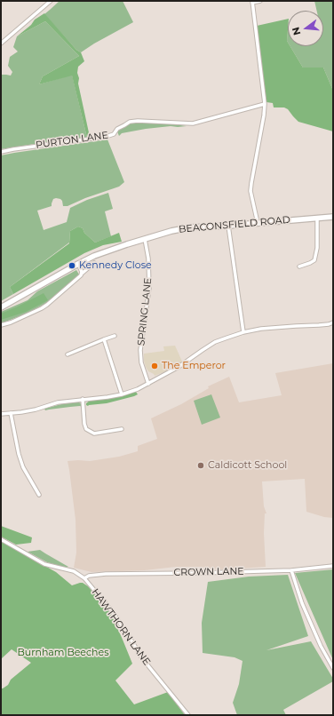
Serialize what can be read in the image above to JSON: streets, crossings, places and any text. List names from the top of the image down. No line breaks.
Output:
{"streets":{"main road":["BEACONSFIELD ROAD"],"street":["PURTON LANE","SPRING LANE","CROWN LANE","HAWTHORN LANE"]},"crossings":[["BEACONSFIELD ROAD","SPRING LANE"],["CROWN LANE","HAWTHORN LANE"]],"parks":["Burnham Beeches"],"places":["Kennedy Close","The Emperor","Caldicott School"],"north":"left"}
